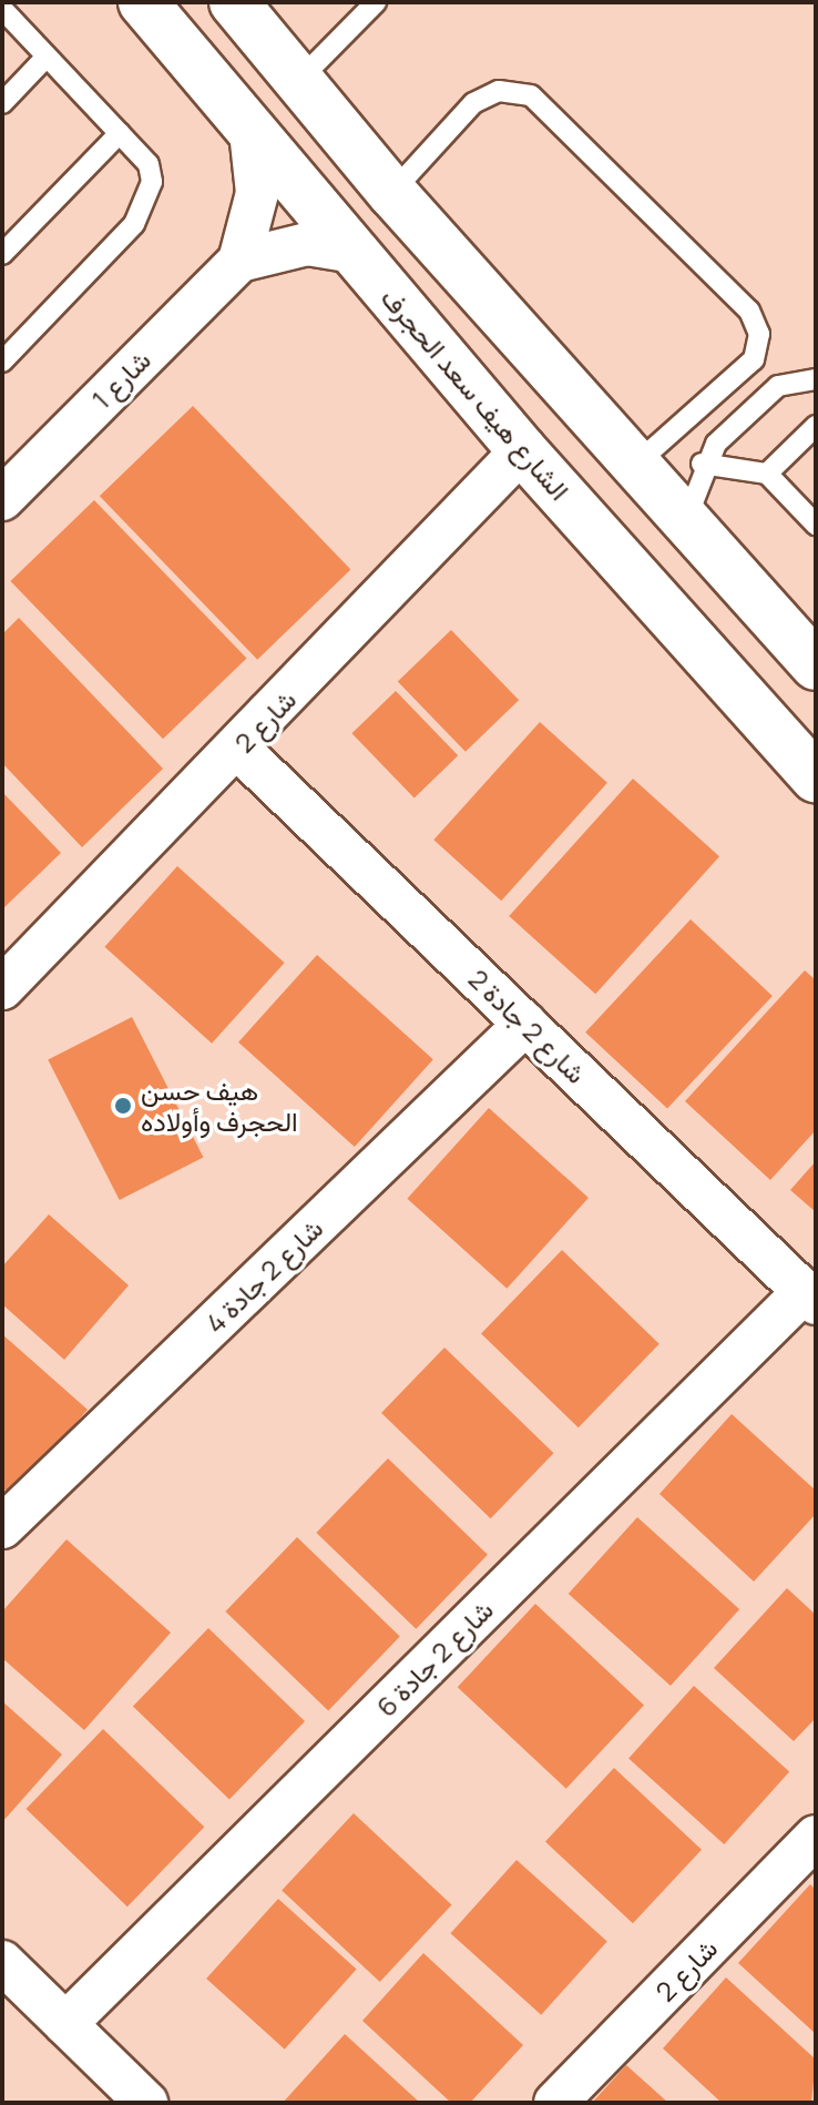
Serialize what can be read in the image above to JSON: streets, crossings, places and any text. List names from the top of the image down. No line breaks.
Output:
{"streets":{"street":["شارع 1","الشارع هيف سعد الحجرف","شارع 2","شارع 2 جادة 2","شارع 2 جادة 4","شارع 2 جادة 6"]},"crossings":[["الشارع هيف سعد الحجرف","شارع 2"],["شارع 2","شارع 2 جادة 2"],["شارع 2 جادة 2","شارع 2 جادة 4"],["شارع 2 جادة 2","شارع 2 جادة 6"]],"places":["هيف حسن الحجرف وأولاده"]}
